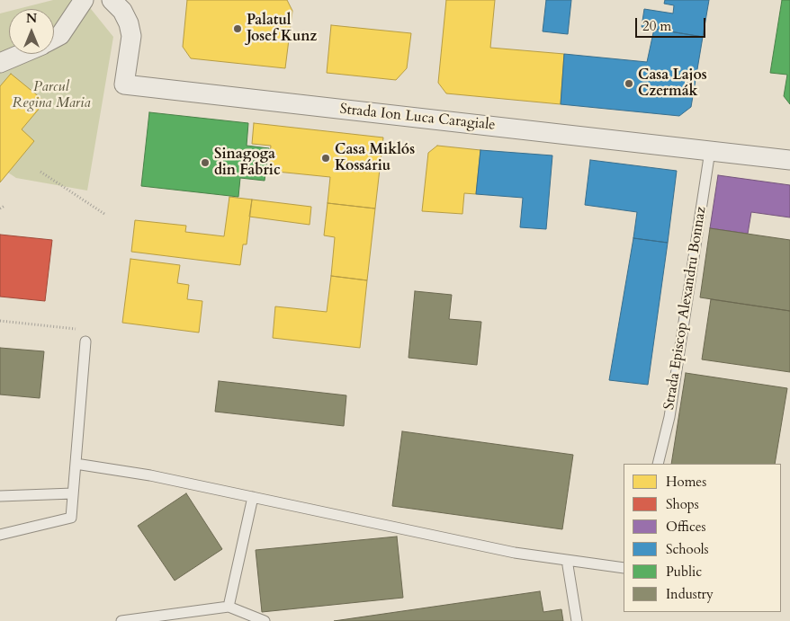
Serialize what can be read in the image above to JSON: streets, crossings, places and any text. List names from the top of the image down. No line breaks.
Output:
{"streets":{"street":["Strada Ion Luca Caragiale"],"lane":["Strada Episcop Alexandru Bonnaz"]},"crossings":[["Strada Ion Luca Caragiale","Strada Episcop Alexandru Bonnaz"]],"parks":["Parcul Regina Maria"],"places":["Palatul Josef Kunz","Casa Lajos Czermák","Casa Miklós Kossáriu","Sinagoga din Fabric"],"legend":["Homes","Shops","Offices","Schools","Public","Industry"],"scale_bar":"20 m","north":"top"}
